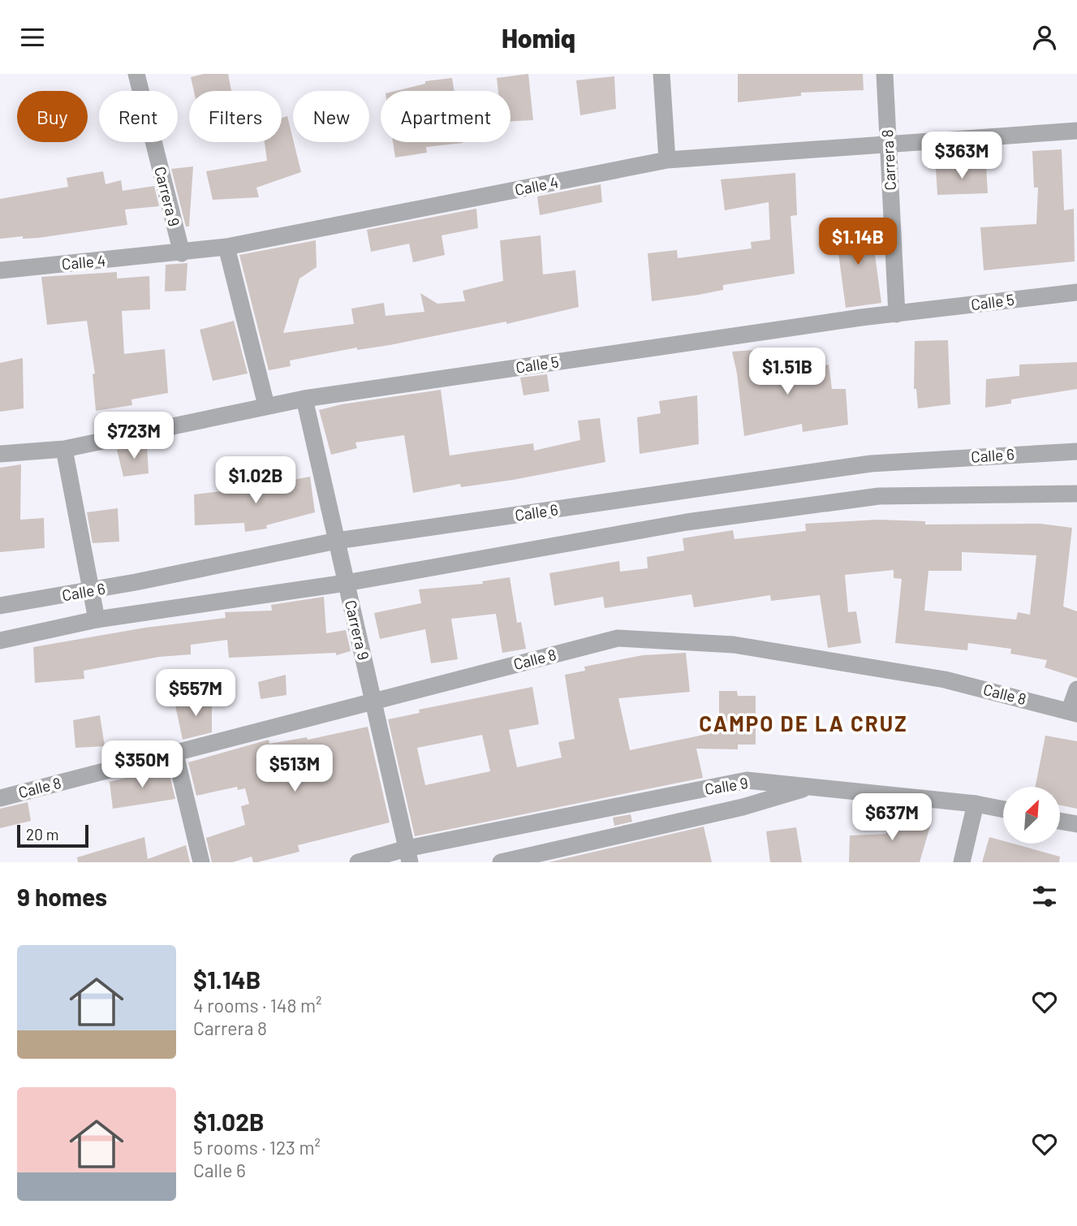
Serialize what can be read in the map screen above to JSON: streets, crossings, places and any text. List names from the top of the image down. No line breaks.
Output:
{"streets":{"street":["Carrera 8","Calle 4","Carrera 9","Calle 5","Calle 6","Calle 8","Calle 9"]},"crossings":[["Carrera 8","Calle 4"],["Carrera 8","Calle 5"],["Calle 4","Carrera 9"],["Carrera 9","Calle 5"],["Carrera 9","Calle 6"],["Carrera 9","Calle 8"],["Carrera 9","Calle 9"]],"districts":["CAMPO DE LA CRUZ"],"scale_bar":"20 m","north":"top right","page":{"header":"Homiq","chip":["Buy","Rent","Filters","New","Apartment"],"price":["$363M","$1.14B","$1.51B","$723M","$1.02B","$557M","$350M","$513M","$637M"],"scale":"20 m","heading":"9 homes","list":[{"name":"$1.14B","note":"4 rooms · 148 m² · Carrera 8"},{"name":"$1.02B","note":"5 rooms · 123 m² · Calle 6"}]}}
